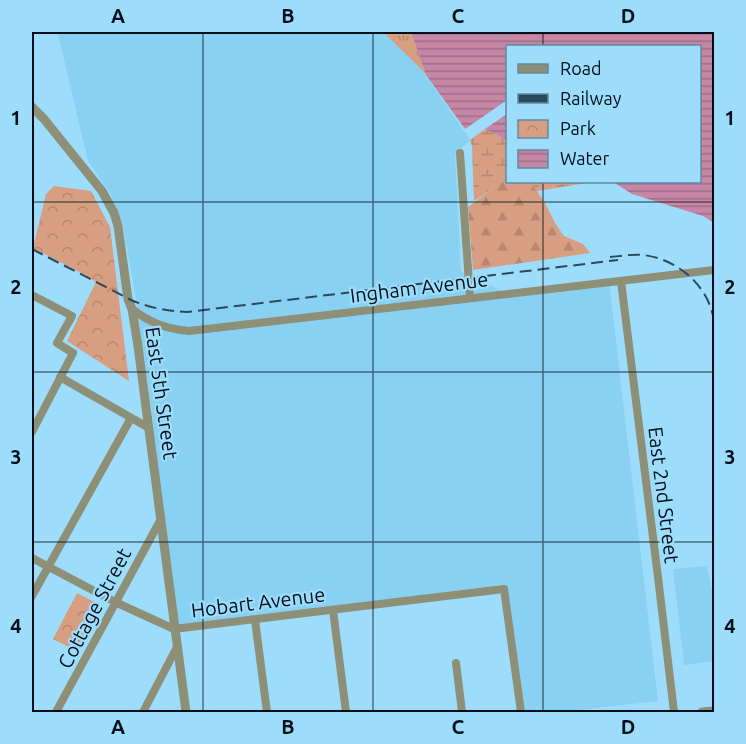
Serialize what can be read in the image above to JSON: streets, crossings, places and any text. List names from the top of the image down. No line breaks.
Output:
{"streets":{"street":["Ingham Avenue","East 5th Street","East 2nd Street","Hobart Avenue","Cottage Street"]},"crossings":[["Ingham Avenue","East 5th Street"],["Ingham Avenue","East 2nd Street"],["East 5th Street","Hobart Avenue"],["East 5th Street","Cottage Street"],["Hobart Avenue","Cottage Street"]],"legend":["Road","Railway","Park","Water"],"grid":{"columns":["A","B","C","D"],"rows":["1","2","3","4"]}}
